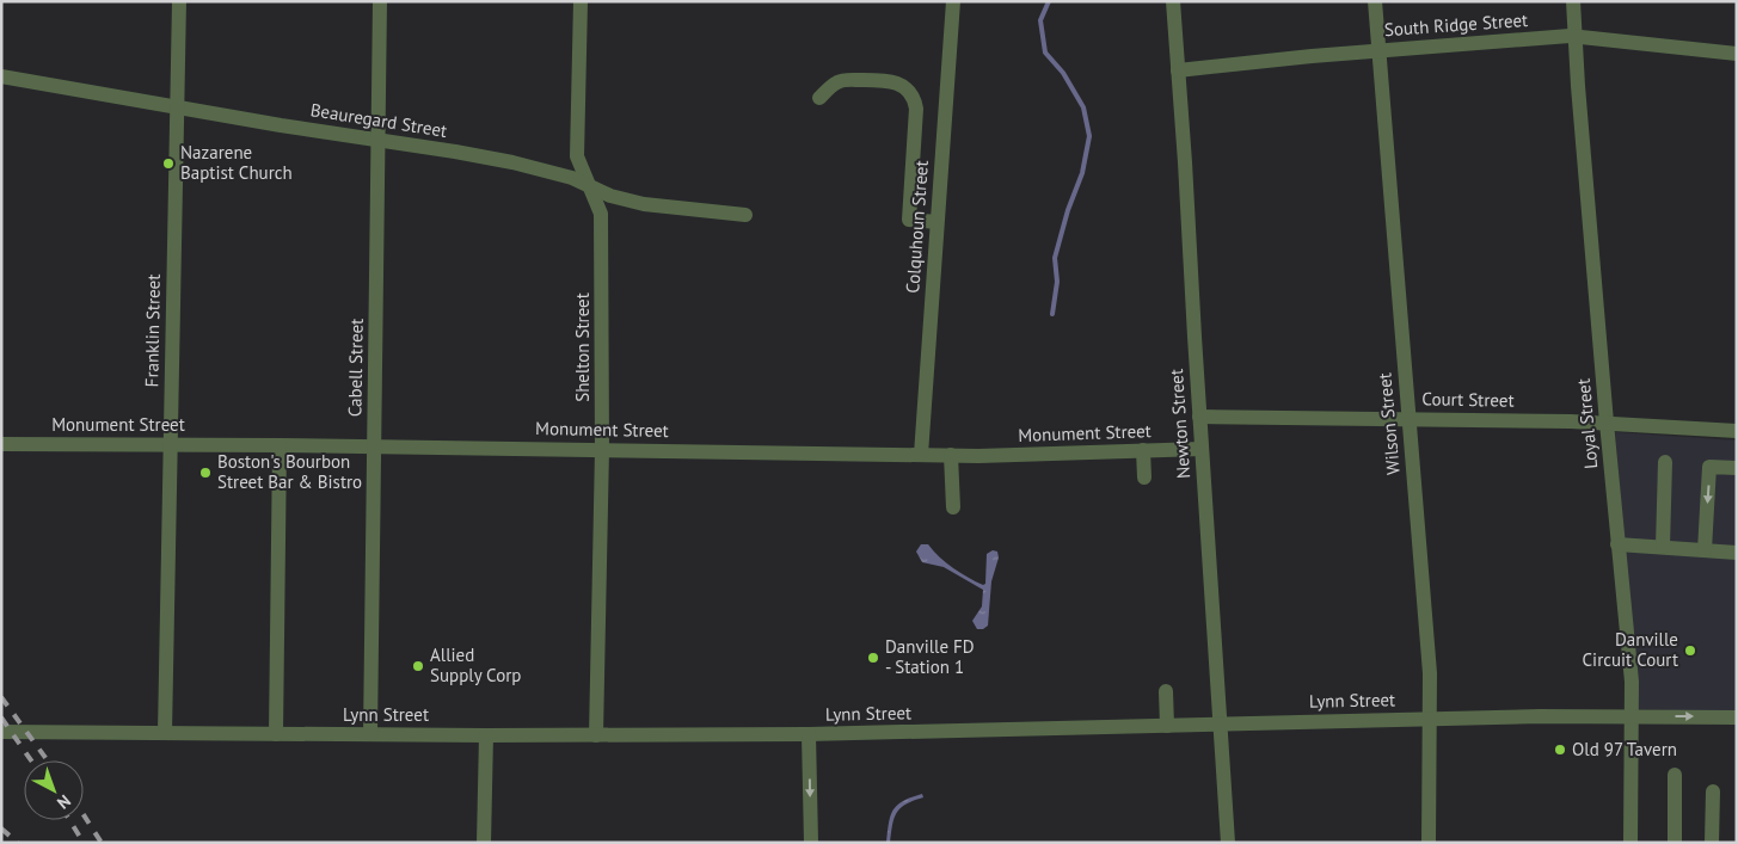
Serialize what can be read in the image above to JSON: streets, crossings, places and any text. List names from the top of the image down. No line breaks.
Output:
{"streets":{"street":["South Ridge Street","Beauregard Street","Colquhoun Street","Franklin Street","Shelton Street","Cabell Street","Court Street","Newton Street","Wilson Street","Loyal Street","Monument Street","Lynn Street"]},"crossings":[["South Ridge Street","Newton Street"],["South Ridge Street","Wilson Street"],["South Ridge Street","Loyal Street"],["Beauregard Street","Franklin Street"],["Beauregard Street","Shelton Street"],["Beauregard Street","Cabell Street"],["Colquhoun Street","Monument Street"],["Franklin Street","Monument Street"],["Franklin Street","Lynn Street"],["Shelton Street","Monument Street"],["Shelton Street","Lynn Street"],["Cabell Street","Monument Street"],["Cabell Street","Lynn Street"],["Court Street","Newton Street"],["Court Street","Wilson Street"],["Court Street","Loyal Street"],["Newton Street","Monument Street"],["Newton Street","Lynn Street"],["Wilson Street","Lynn Street"],["Loyal Street","Lynn Street"]],"places":["Nazarene Baptist Church","Boston's Bourbon Street Bar & Bistro","Danville Circuit Court","Danville FD - Station 1","Allied Supply Corp","Old 97 Tavern"],"north":"bottom right"}
